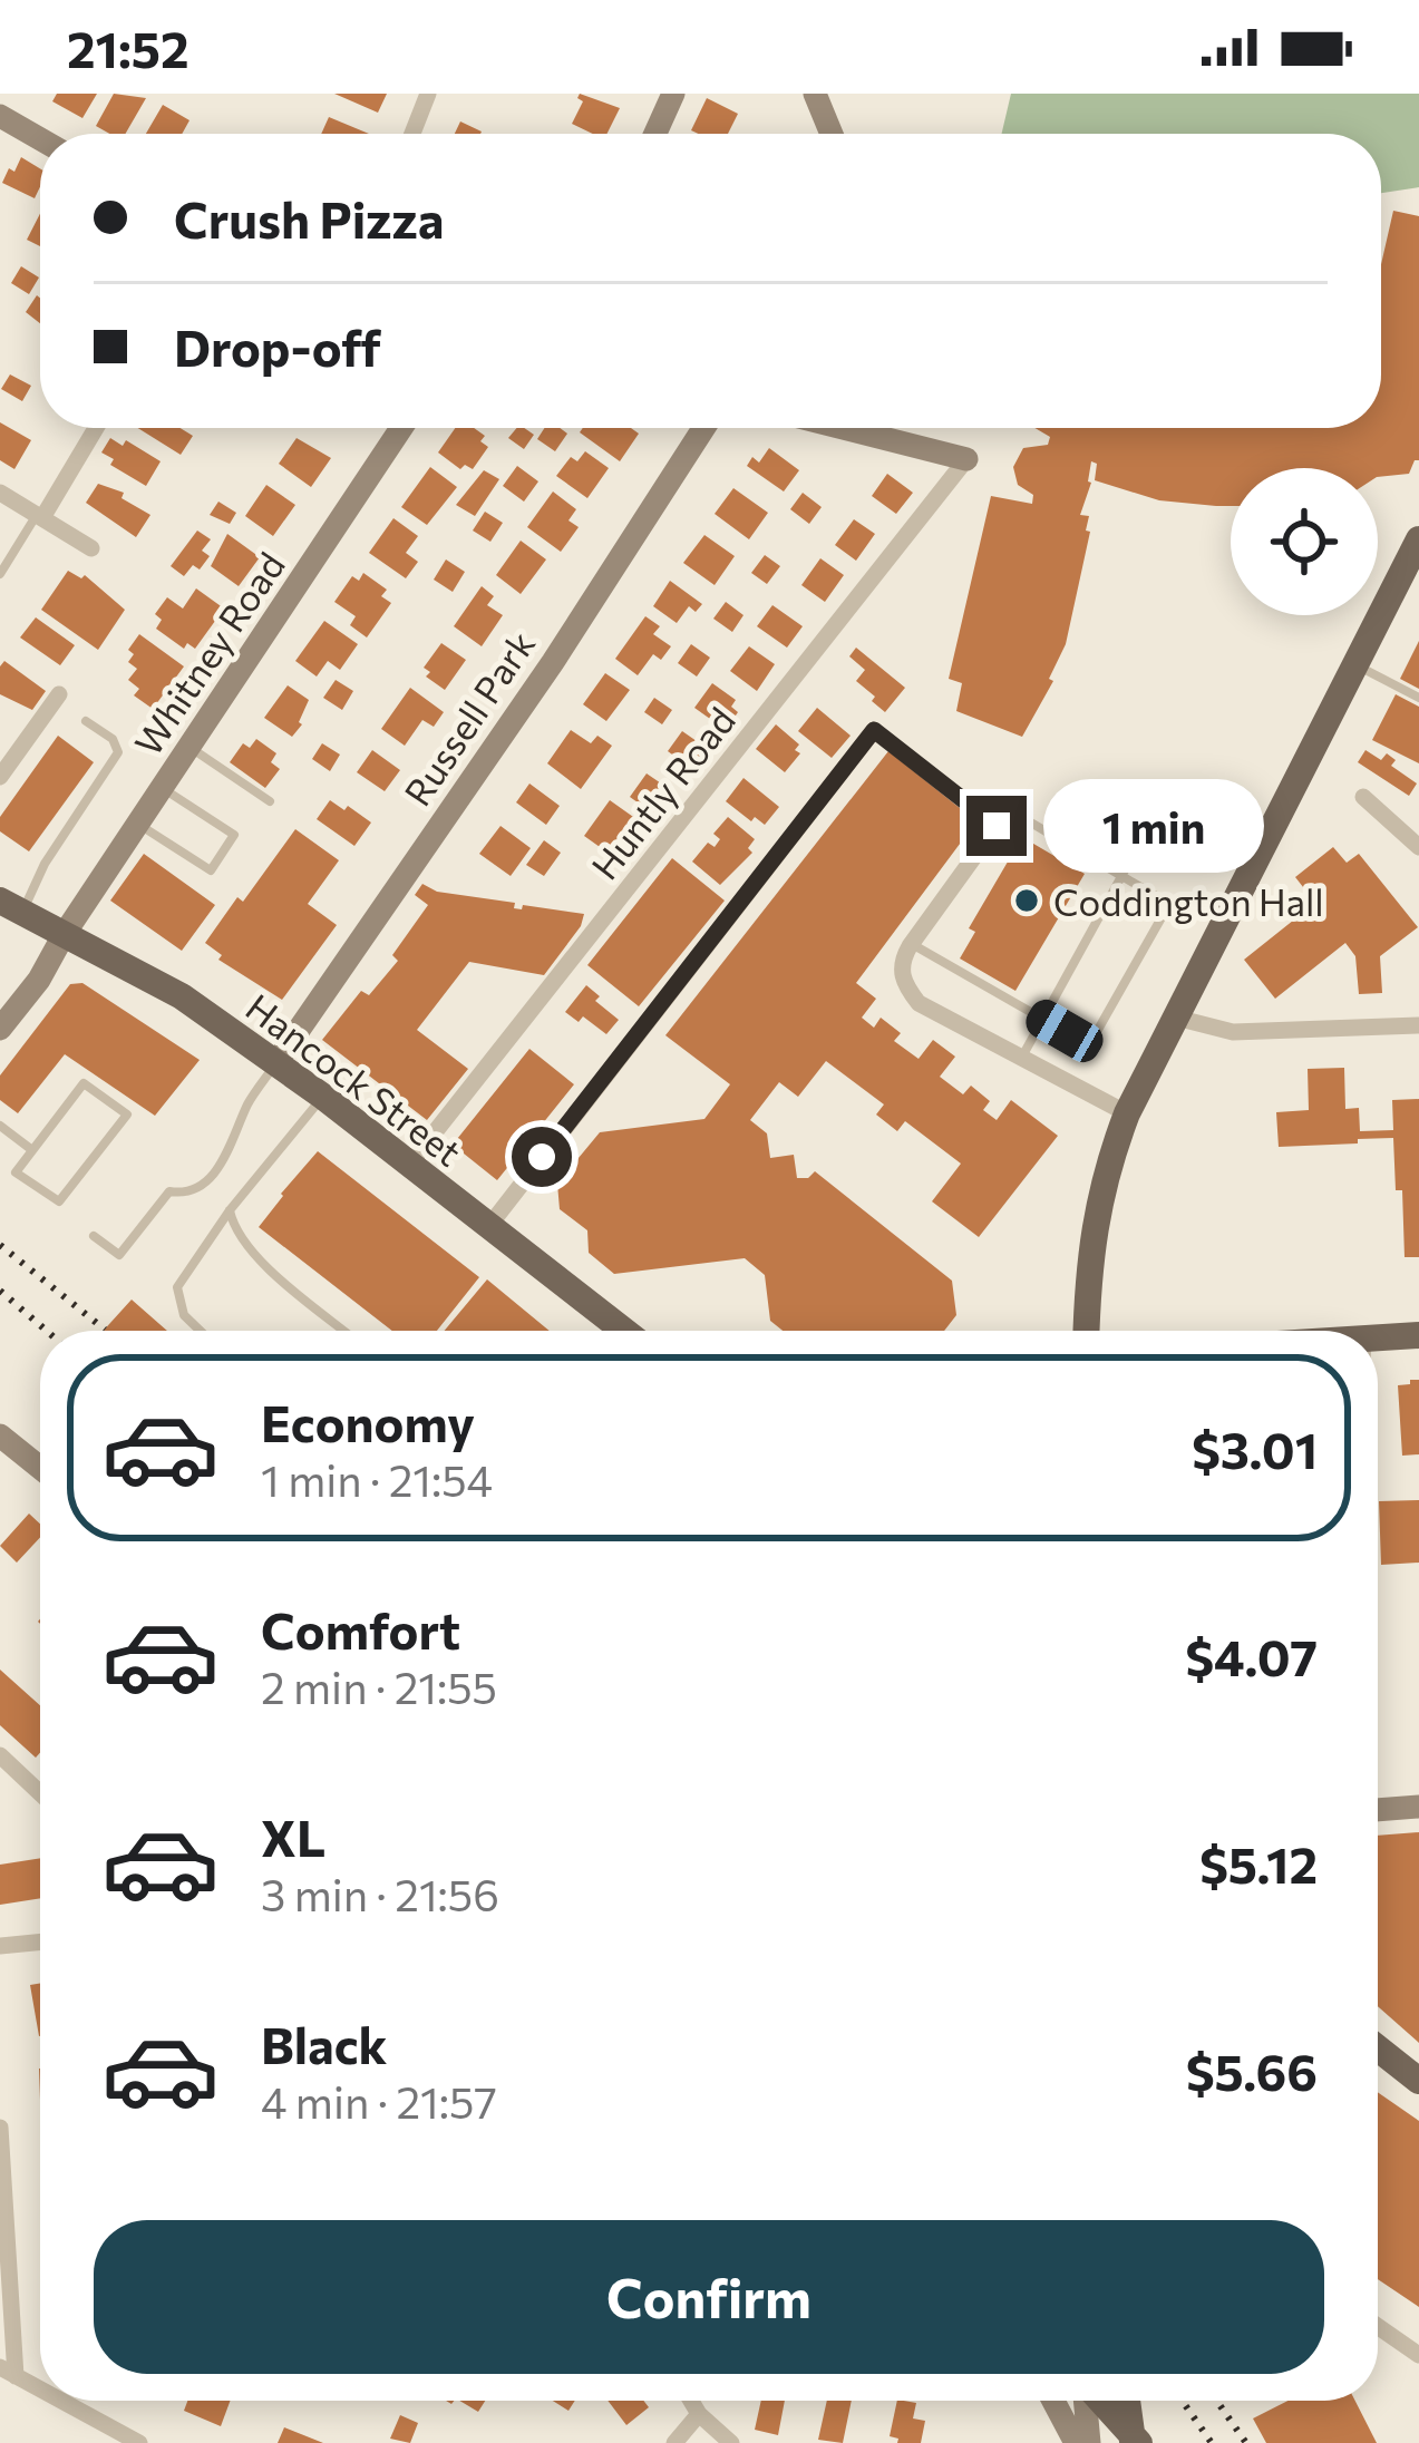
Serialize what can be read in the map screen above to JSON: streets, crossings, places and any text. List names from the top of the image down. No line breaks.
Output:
{"streets":{"main road":["Hancock Street"],"street":["Whitney Road","Russell Park","Huntly Road"]},"crossings":[["Whitney Road","Hancock Street"],["Russell Park","Hancock Street"],["Huntly Road","Hancock Street"]],"places":["Coddington Hall"],"page":{"status":"21:52","banner":["Crush Pizza","Drop-off"],"bubble":"1 min","list":[{"name":"Economy","note":"1 min · 21:54","value":"$3.01"},{"name":"Comfort","note":"2 min · 21:55","value":"$4.07"},{"name":"XL","note":"3 min · 21:56","value":"$5.12"},{"name":"Black","note":"4 min · 21:57","value":"$5.66"}],"buttons":"Confirm"}}
